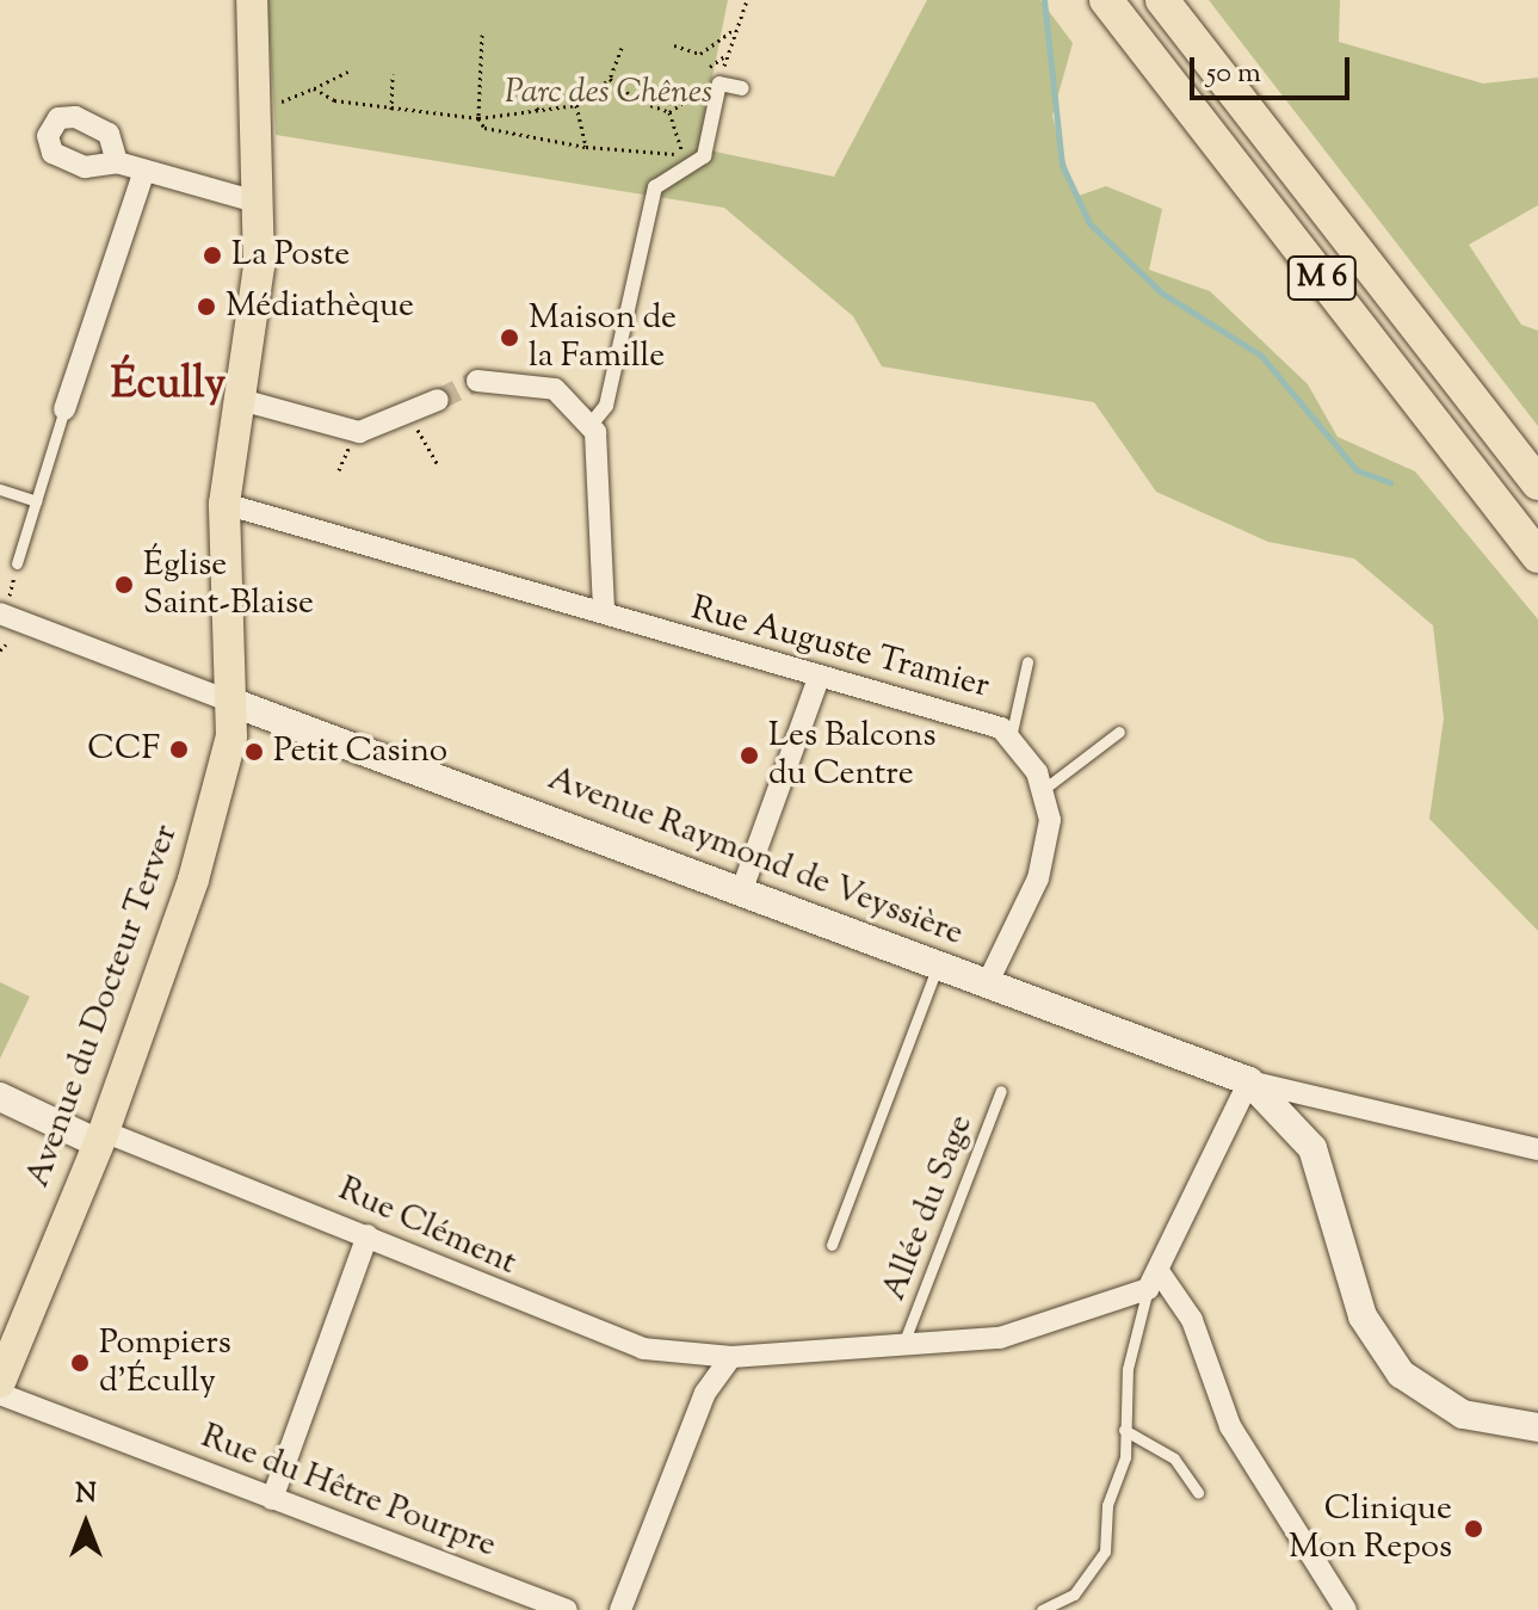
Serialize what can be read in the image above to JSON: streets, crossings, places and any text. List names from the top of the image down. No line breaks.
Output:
{"streets":{"highway":["M 6"],"main road":["Avenue Raymond de Veyssière","Avenue du Docteur Terver"],"street":["Rue Auguste Tramier","Rue Clément","Rue du Hêtre Pourpre"],"lane":["Allée du Sage"]},"crossings":[["Rue Auguste Tramier","Avenue Raymond de Veyssière"],["Rue Auguste Tramier","Avenue du Docteur Terver"],["Avenue Raymond de Veyssière","Avenue du Docteur Terver"],["Avenue du Docteur Terver","Rue Clément"],["Allée du Sage","Rue Clément"]],"districts":["Écully"],"parks":["Parc des Chênes"],"places":["La Poste","Médiathèque","Maison de la Famille","Église Saint-Blaise","CCF","Petit Casino","Les Balcons du Centre","Pompiers d'Écully","Clinique Mon Repos"],"scale_bar":"50 m","north":"top"}
